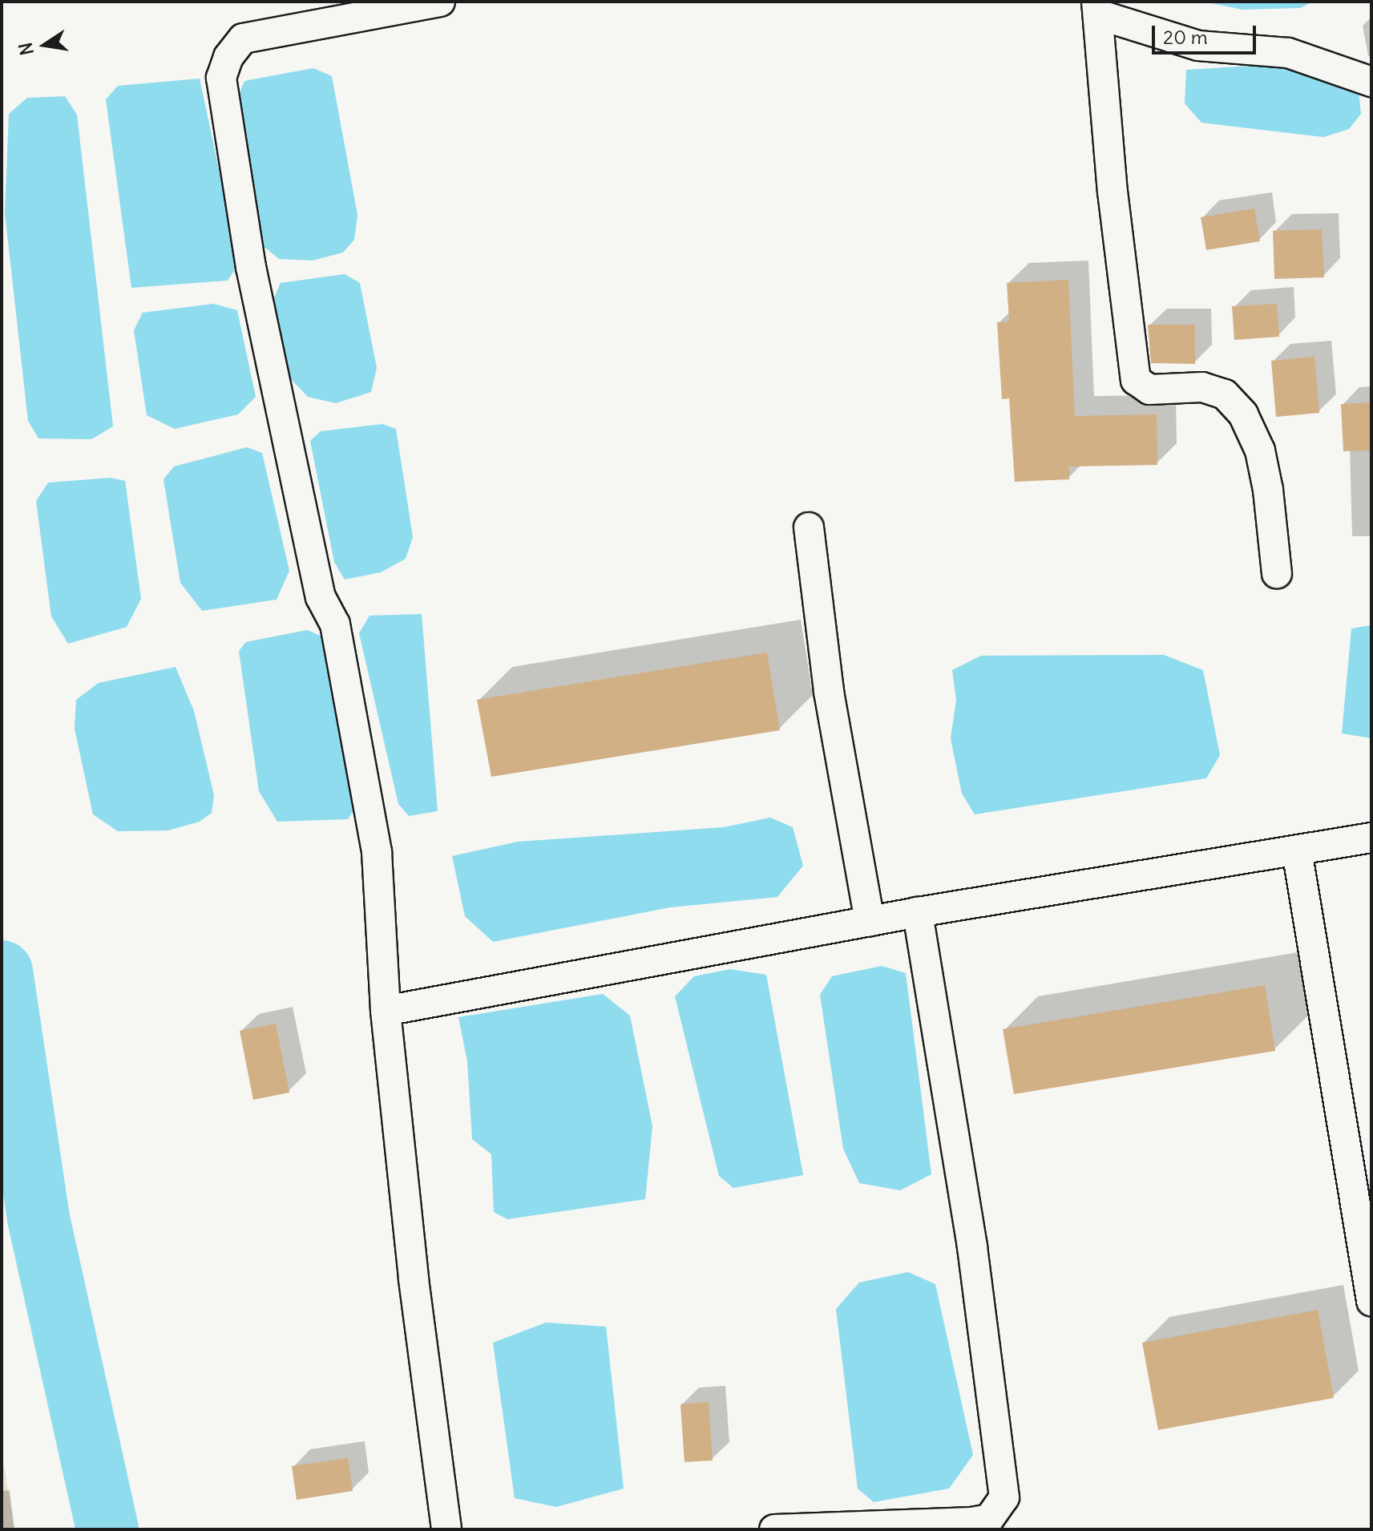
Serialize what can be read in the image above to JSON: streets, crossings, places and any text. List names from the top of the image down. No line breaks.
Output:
{"scale_bar":"20 m","north":"left"}
